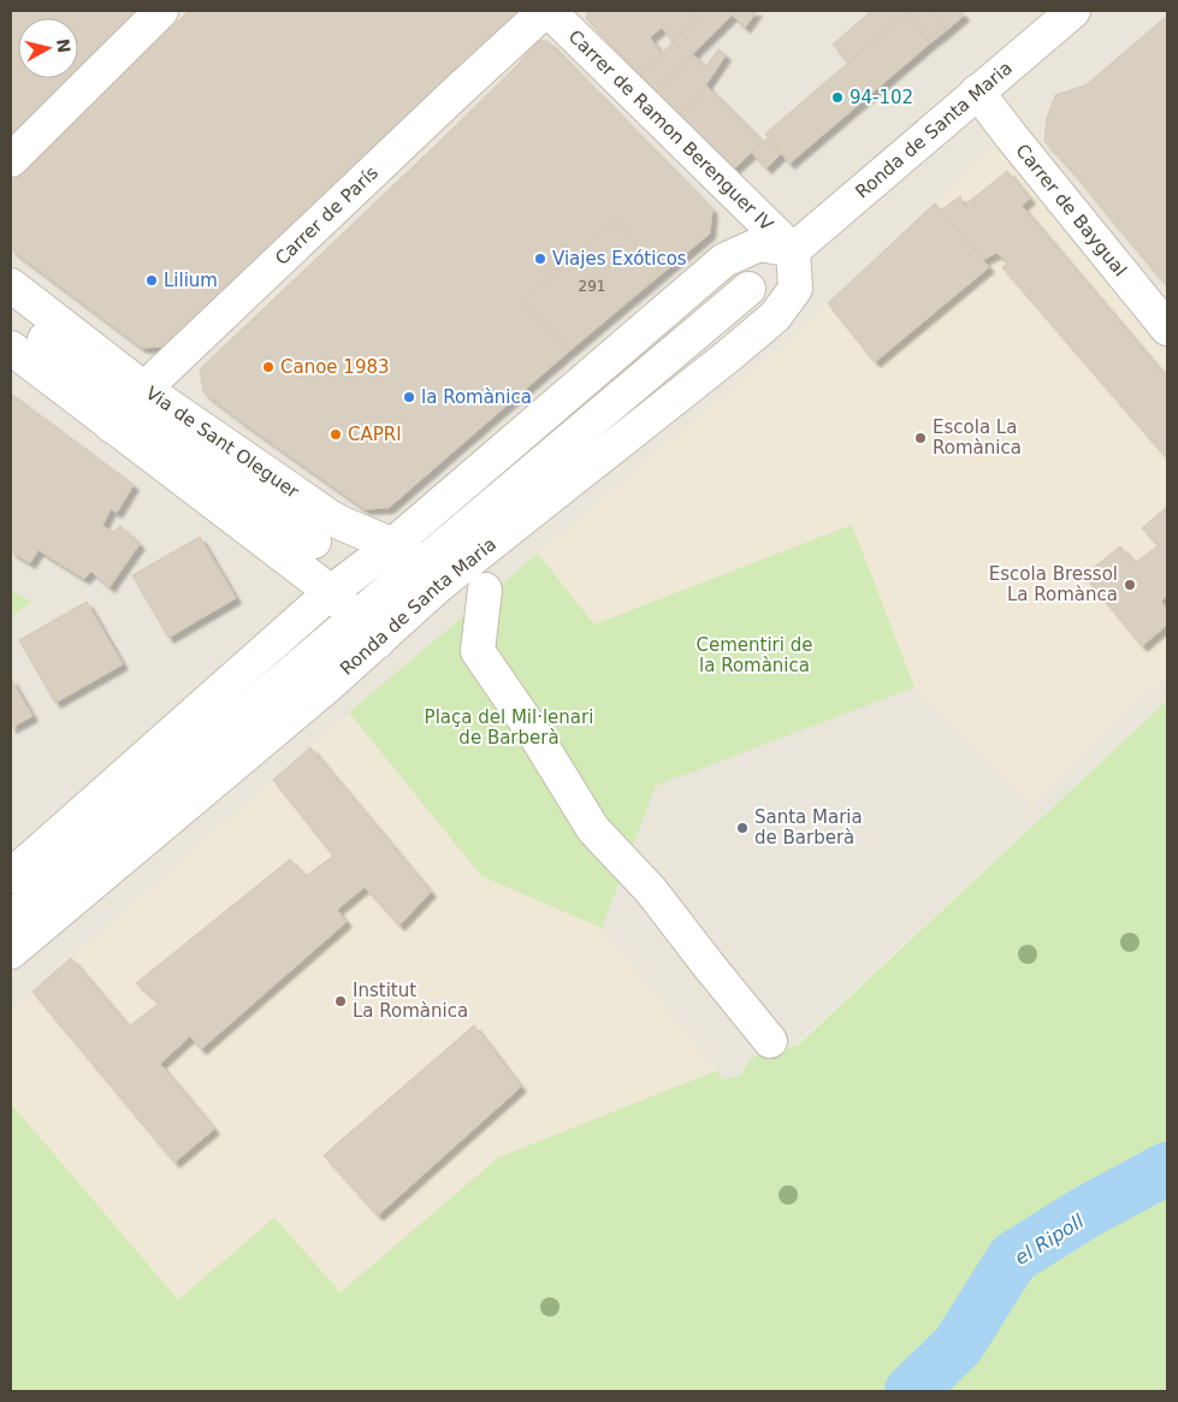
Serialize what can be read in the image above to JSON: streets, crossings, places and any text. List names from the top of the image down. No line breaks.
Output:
{"streets":{"street":["Carrer de Ramon Berenguer IV","Ronda de Santa Maria","Carrer de Baygual","Carrer de París","Via de Sant Oleguer"]},"crossings":[["Carrer de Ramon Berenguer IV","Ronda de Santa Maria"],["Carrer de Ramon Berenguer IV","Carrer de París"],["Ronda de Santa Maria","Carrer de Baygual"],["Ronda de Santa Maria","Via de Sant Oleguer"],["Carrer de París","Via de Sant Oleguer"]],"water":["el Ripoll"],"parks":["Cementiri de la Romànica","Plaça del Mil·lenari de Barberà"],"places":["94-102","Viajes Exóticos","Lilium","Canoe 1983","la Romànica","CAPRI","Escola La Romànica","Escola Bressol La Romànca","Santa Maria de Barberà","Institut La Romànica"],"house_numbers":["291"],"north":"right"}
